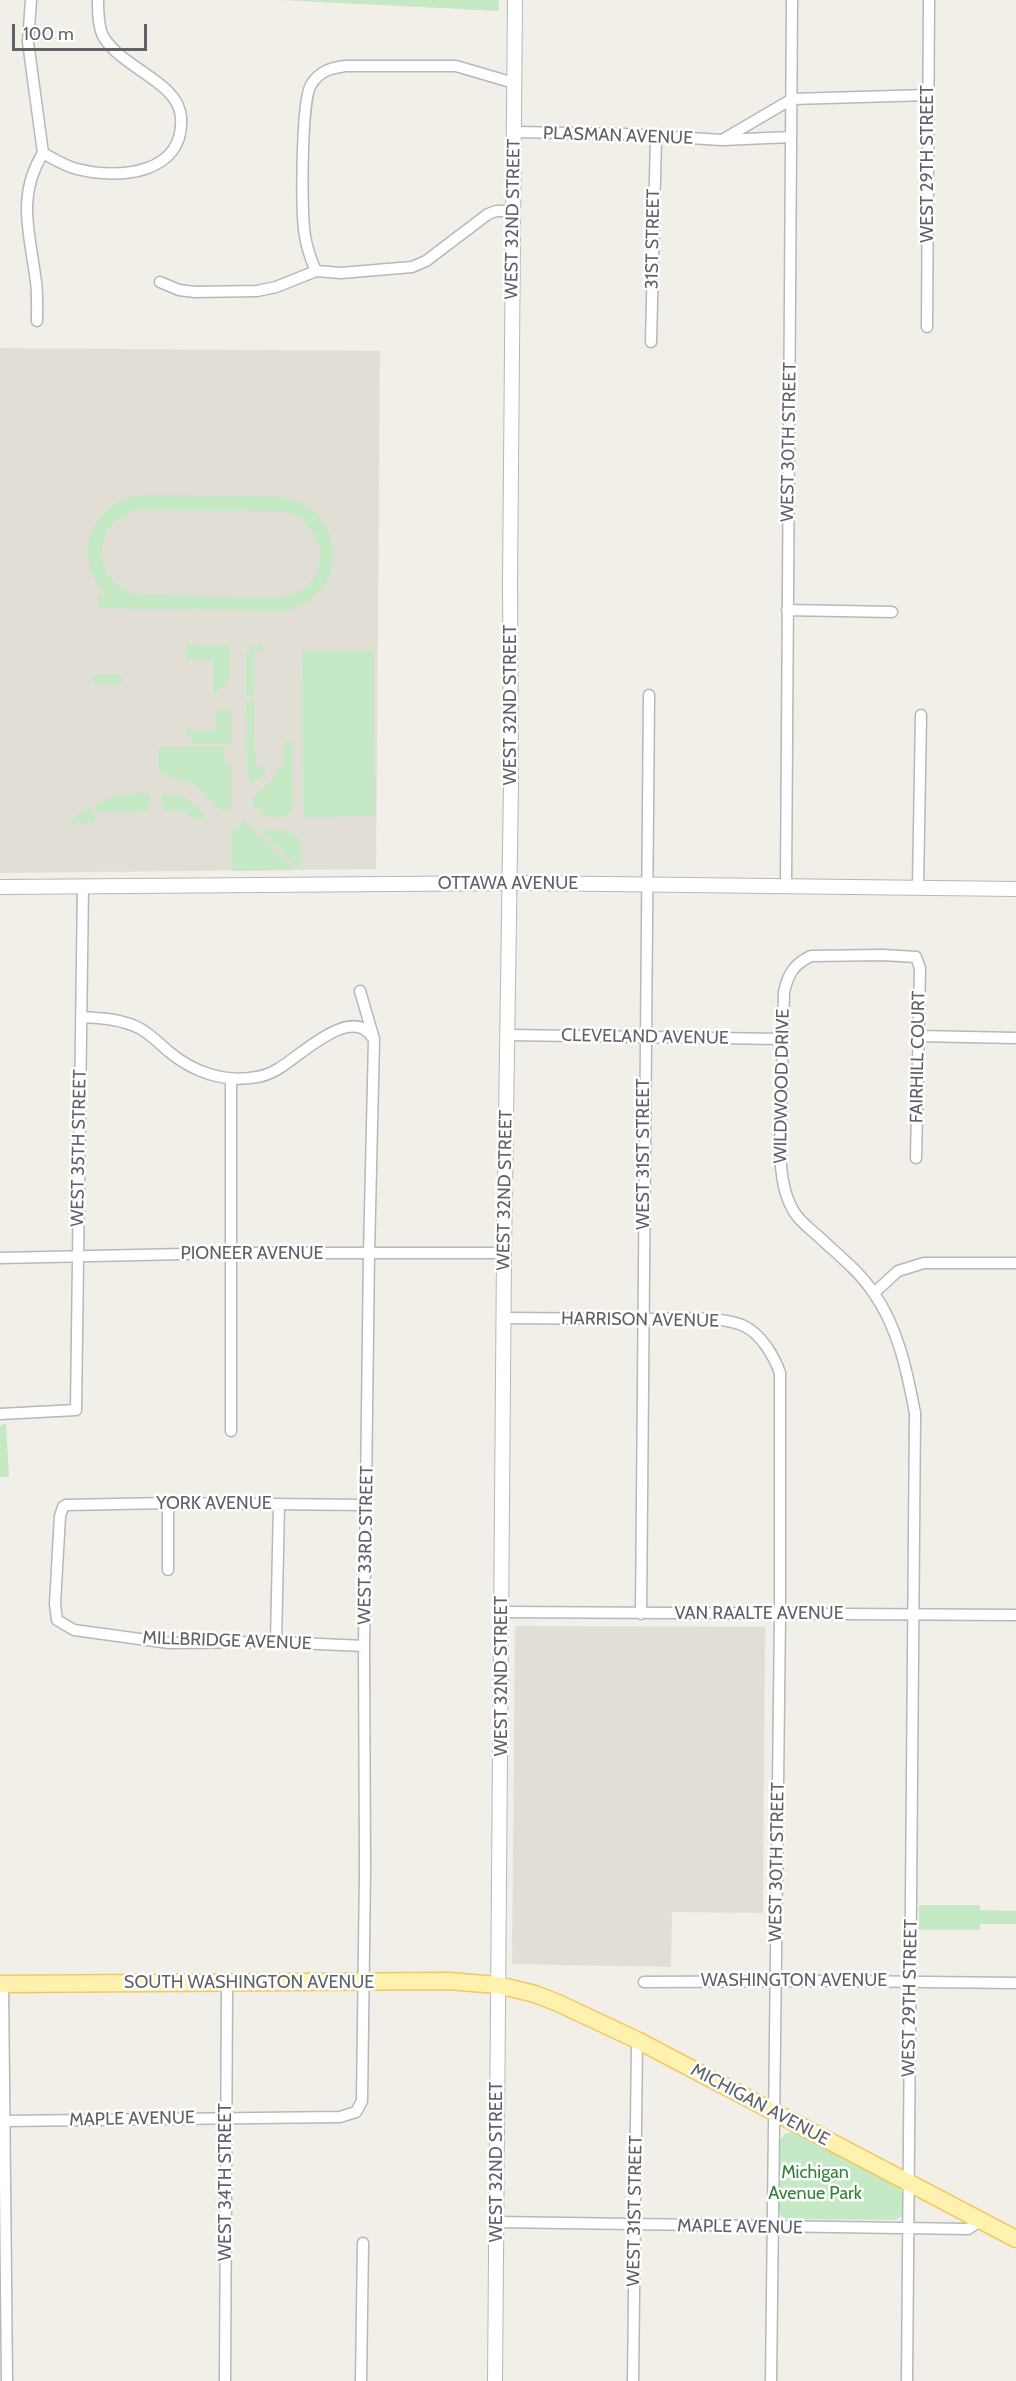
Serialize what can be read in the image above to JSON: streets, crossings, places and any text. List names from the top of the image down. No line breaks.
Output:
{"streets":{"main road":["SOUTH WASHINGTON AVENUE","MICHIGAN AVENUE"],"street":["PLASMAN AVENUE","WEST 29TH STREET","WEST 32ND STREET","31ST STREET","WEST 30TH STREET","OTTAWA AVENUE","CLEVELAND AVENUE","FAIRHILL COURT","WILDWOOD DRIVE","WEST 35TH STREET","WEST 31ST STREET","PIONEER AVENUE","HARRISON AVENUE","YORK AVENUE","WEST 33RD STREET","VAN RAALTE AVENUE","MILLBRIDGE AVENUE","WASHINGTON AVENUE","MAPLE AVENUE","WEST 34TH STREET"]},"crossings":[["PLASMAN AVENUE","WEST 32ND STREET"],["PLASMAN AVENUE","31ST STREET"],["PLASMAN AVENUE","WEST 30TH STREET"],["WEST 29TH STREET","WILDWOOD DRIVE"],["WEST 29TH STREET","VAN RAALTE AVENUE"],["WEST 29TH STREET","WASHINGTON AVENUE"],["WEST 29TH STREET","MICHIGAN AVENUE"],["WEST 29TH STREET","MAPLE AVENUE"],["WEST 32ND STREET","OTTAWA AVENUE"],["WEST 32ND STREET","CLEVELAND AVENUE"],["WEST 32ND STREET","PIONEER AVENUE"],["WEST 32ND STREET","HARRISON AVENUE"],["WEST 32ND STREET","VAN RAALTE AVENUE"],["WEST 32ND STREET","SOUTH WASHINGTON AVENUE"],["WEST 32ND STREET","MICHIGAN AVENUE"],["WEST 32ND STREET","MAPLE AVENUE"],["WEST 30TH STREET","OTTAWA AVENUE"],["WEST 30TH STREET","HARRISON AVENUE"],["WEST 30TH STREET","VAN RAALTE AVENUE"],["WEST 30TH STREET","WASHINGTON AVENUE"],["WEST 30TH STREET","MICHIGAN AVENUE"],["WEST 30TH STREET","MAPLE AVENUE"],["OTTAWA AVENUE","WEST 35TH STREET"],["OTTAWA AVENUE","WEST 31ST STREET"],["CLEVELAND AVENUE","WILDWOOD DRIVE"],["CLEVELAND AVENUE","WEST 31ST STREET"],["FAIRHILL COURT","WILDWOOD DRIVE"],["WILDWOOD DRIVE","VAN RAALTE AVENUE"],["WEST 35TH STREET","PIONEER AVENUE"],["WEST 31ST STREET","HARRISON AVENUE"],["WEST 31ST STREET","VAN RAALTE AVENUE"],["WEST 31ST STREET","MICHIGAN AVENUE"],["WEST 31ST STREET","MAPLE AVENUE"],["PIONEER AVENUE","WEST 33RD STREET"],["YORK AVENUE","WEST 33RD STREET"],["YORK AVENUE","MILLBRIDGE AVENUE"],["WEST 33RD STREET","MILLBRIDGE AVENUE"],["WEST 33RD STREET","SOUTH WASHINGTON AVENUE"],["WEST 33RD STREET","MAPLE AVENUE"],["SOUTH WASHINGTON AVENUE","MICHIGAN AVENUE"],["SOUTH WASHINGTON AVENUE","WEST 34TH STREET"],["MICHIGAN AVENUE","MAPLE AVENUE"],["MAPLE AVENUE","WEST 34TH STREET"]],"parks":["Michigan Avenue Park"],"scale_bar":"100 m"}
